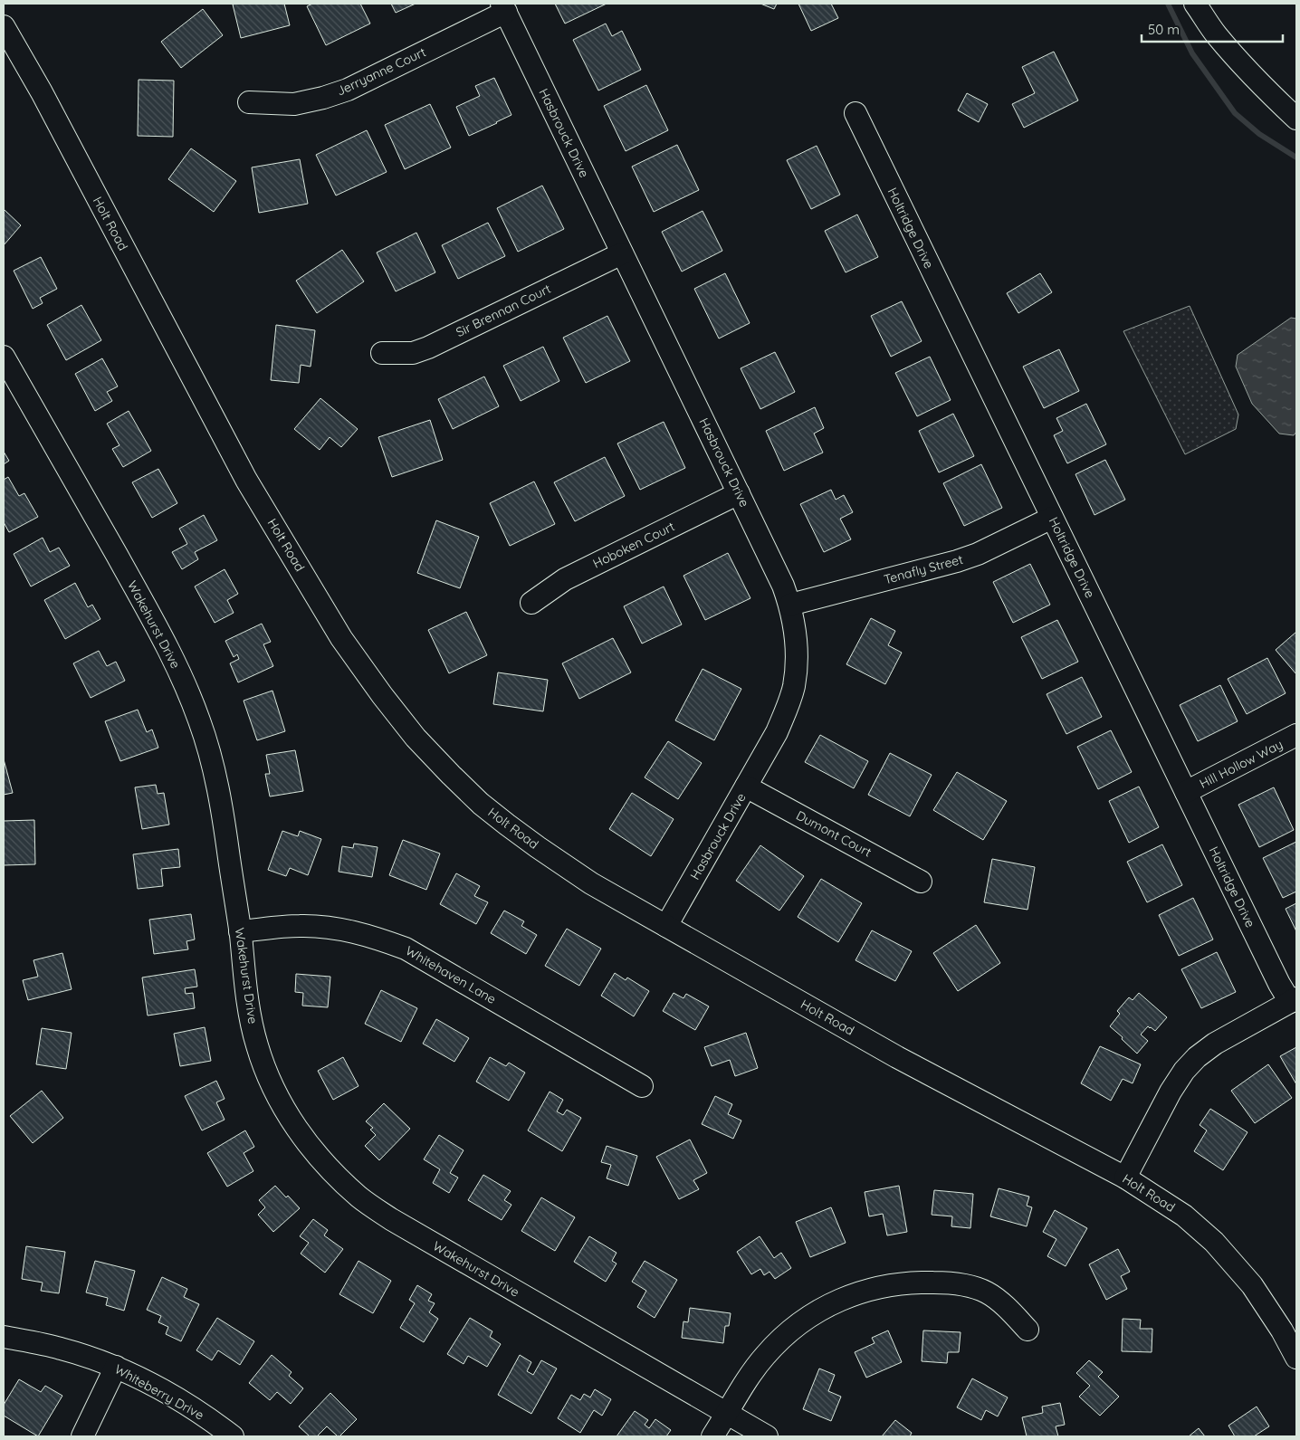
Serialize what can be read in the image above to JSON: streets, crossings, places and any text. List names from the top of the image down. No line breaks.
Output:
{"streets":{"street":["Jerryanne Court","Hasbrouck Drive","Holt Road","Holtridge Drive","Sir Brennan Court","Hoboken Court","Tenafly Street","Wakehurst Drive","Hill Hollow Way","Dumont Court","Whitehaven Lane","Whiteberry Drive"]},"crossings":[["Jerryanne Court","Hasbrouck Drive"],["Hasbrouck Drive","Holt Road"],["Hasbrouck Drive","Sir Brennan Court"],["Hasbrouck Drive","Hoboken Court"],["Hasbrouck Drive","Tenafly Street"],["Hasbrouck Drive","Dumont Court"],["Holtridge Drive","Tenafly Street"],["Holtridge Drive","Hill Hollow Way"],["Wakehurst Drive","Whitehaven Lane"]],"scale_bar":"50 m"}
